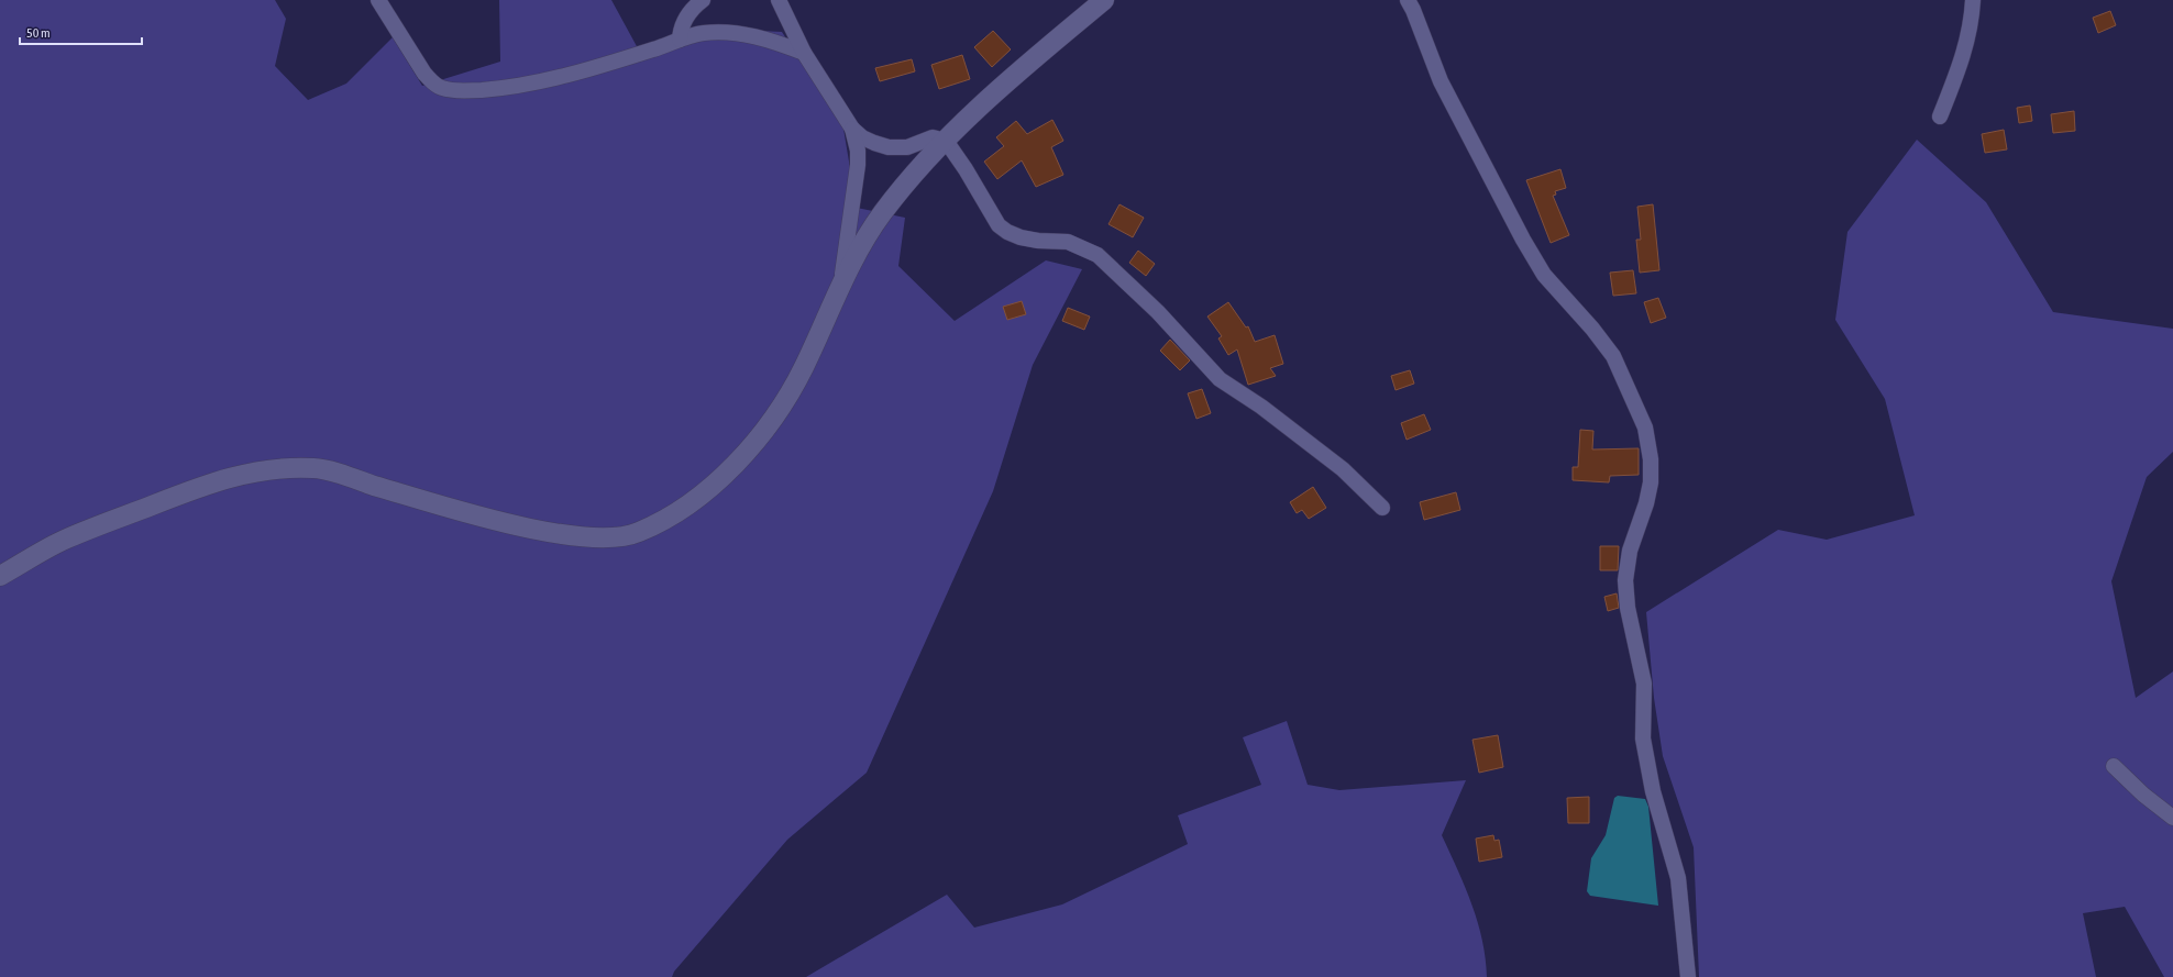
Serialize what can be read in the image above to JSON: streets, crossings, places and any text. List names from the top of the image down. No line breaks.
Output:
{"scale_bar":"50 m"}
